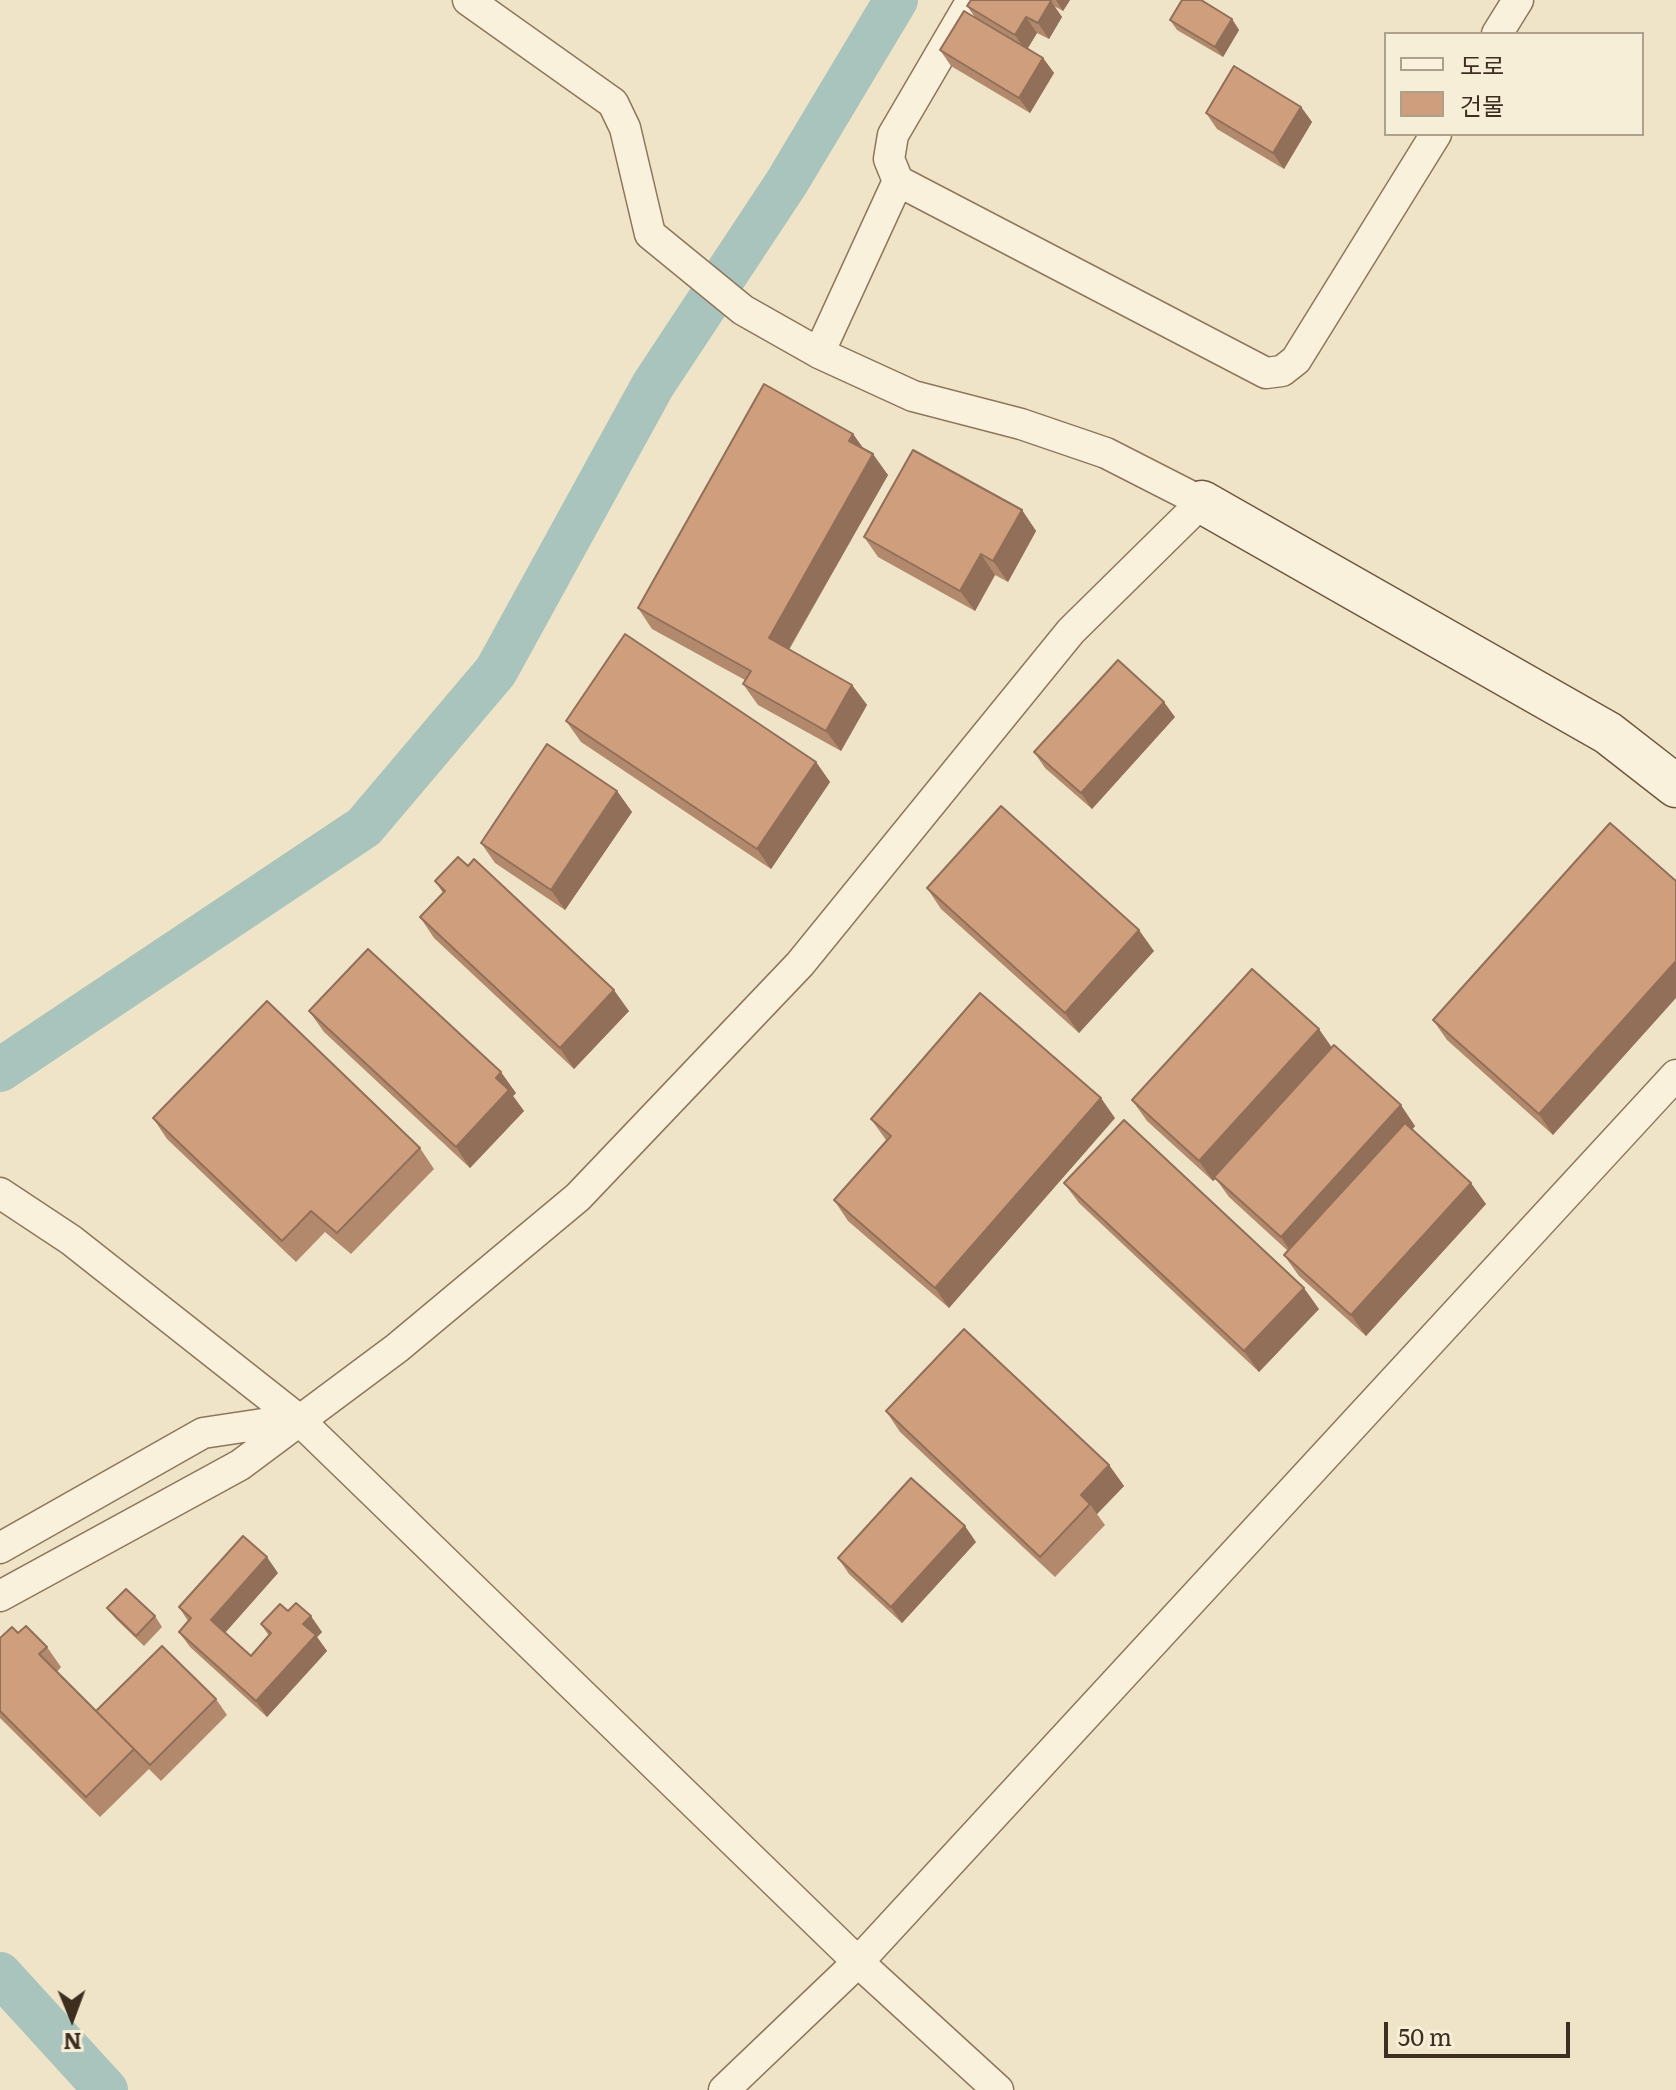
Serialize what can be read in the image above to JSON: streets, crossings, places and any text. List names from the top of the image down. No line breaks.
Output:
{"legend":["도로","건물"],"scale_bar":"50 m","north":"bottom"}
